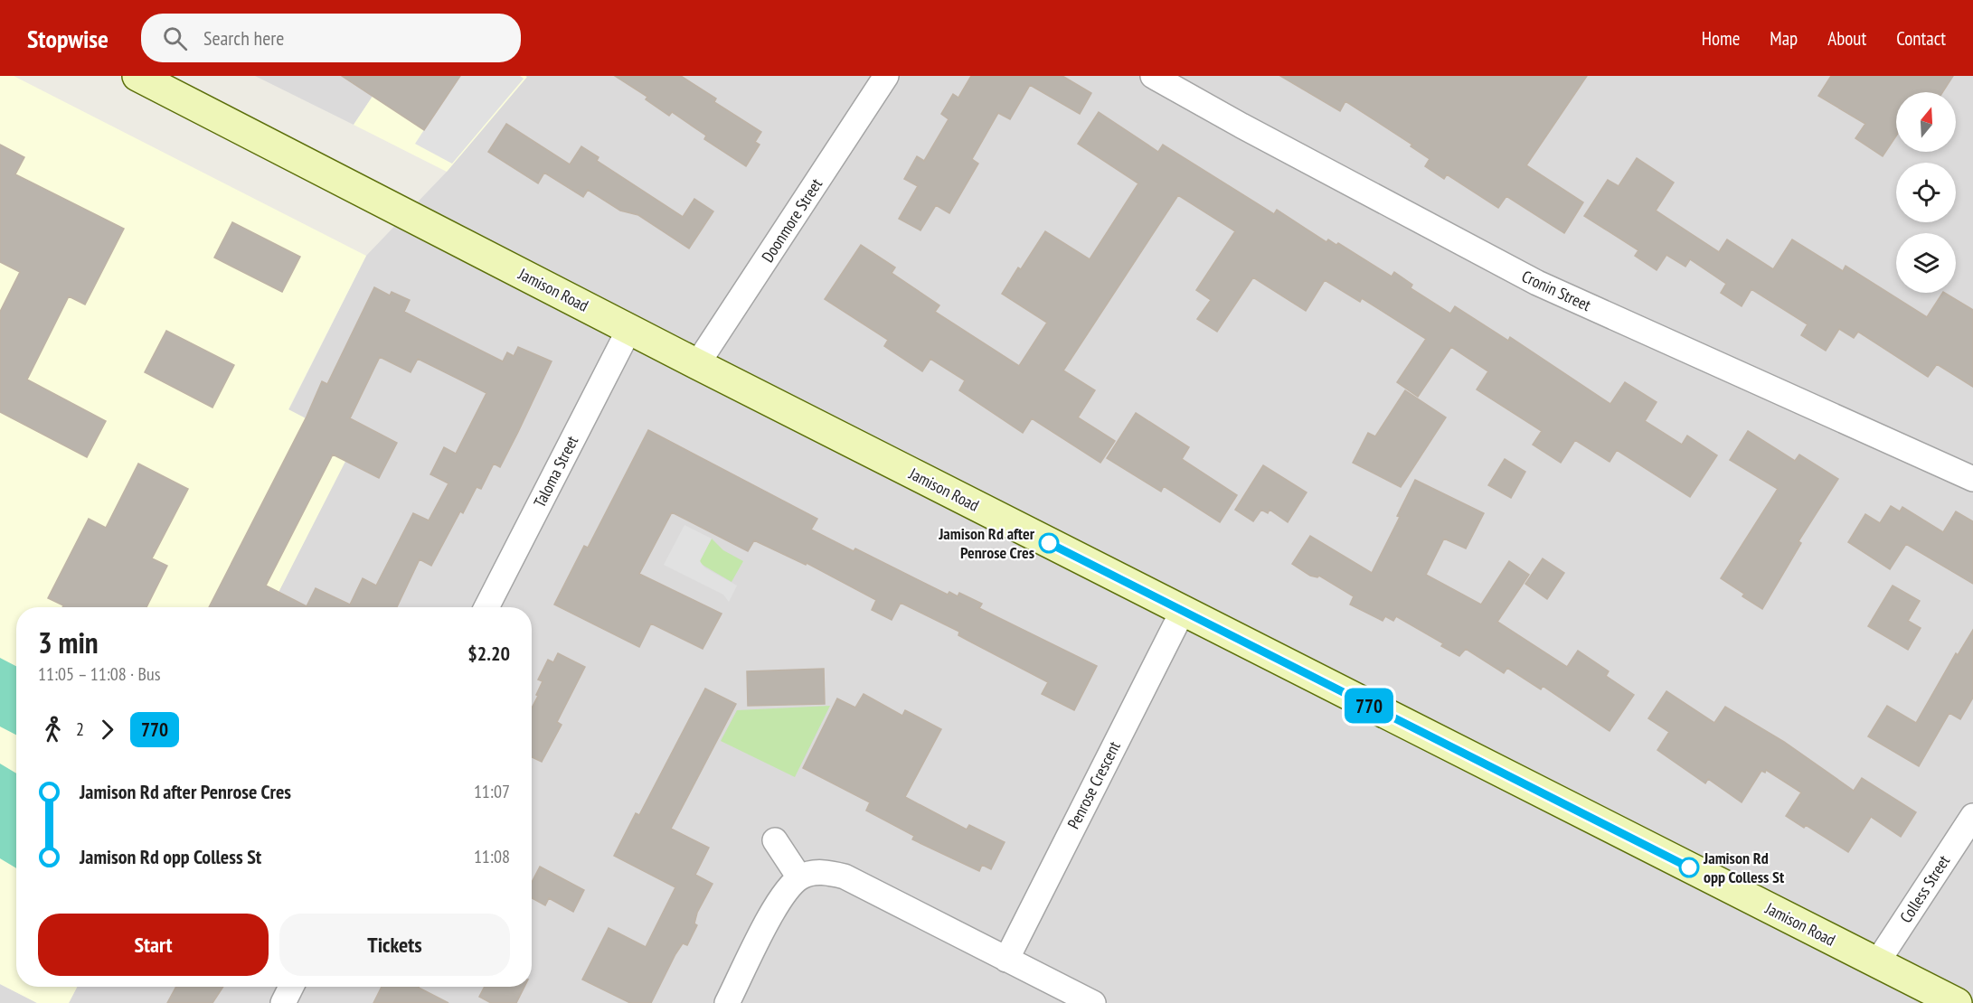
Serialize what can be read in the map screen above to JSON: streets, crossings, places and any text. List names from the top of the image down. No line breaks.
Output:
{"streets":{"main road":["Jamison Road"],"street":["Doonmore Street","Cronin Street","Taloma Street","Penrose Crescent","Colless Street"]},"crossings":[["Doonmore Street","Jamison Road"],["Jamison Road","Taloma Street"],["Jamison Road","Penrose Crescent"],["Jamison Road","Colless Street"]],"places":["Jamison Rd after Penrose Cres","Jamison Rd opp Colless St"],"lines":["bus line 770"],"north":"top","page":{"header":"Stopwise","search":"Search here","nav":["Home","Map","About","Contact"],"on_map":"770","heading":["3 min","11:05 – 11:08 · Bus","$2.20"],"legs":["2","770"],"list":[{"name":"Jamison Rd after Penrose Cres","value":"11:07"},{"name":"Jamison Rd opp Colless St","value":"11:08"}],"buttons":["Start","Tickets"]}}
